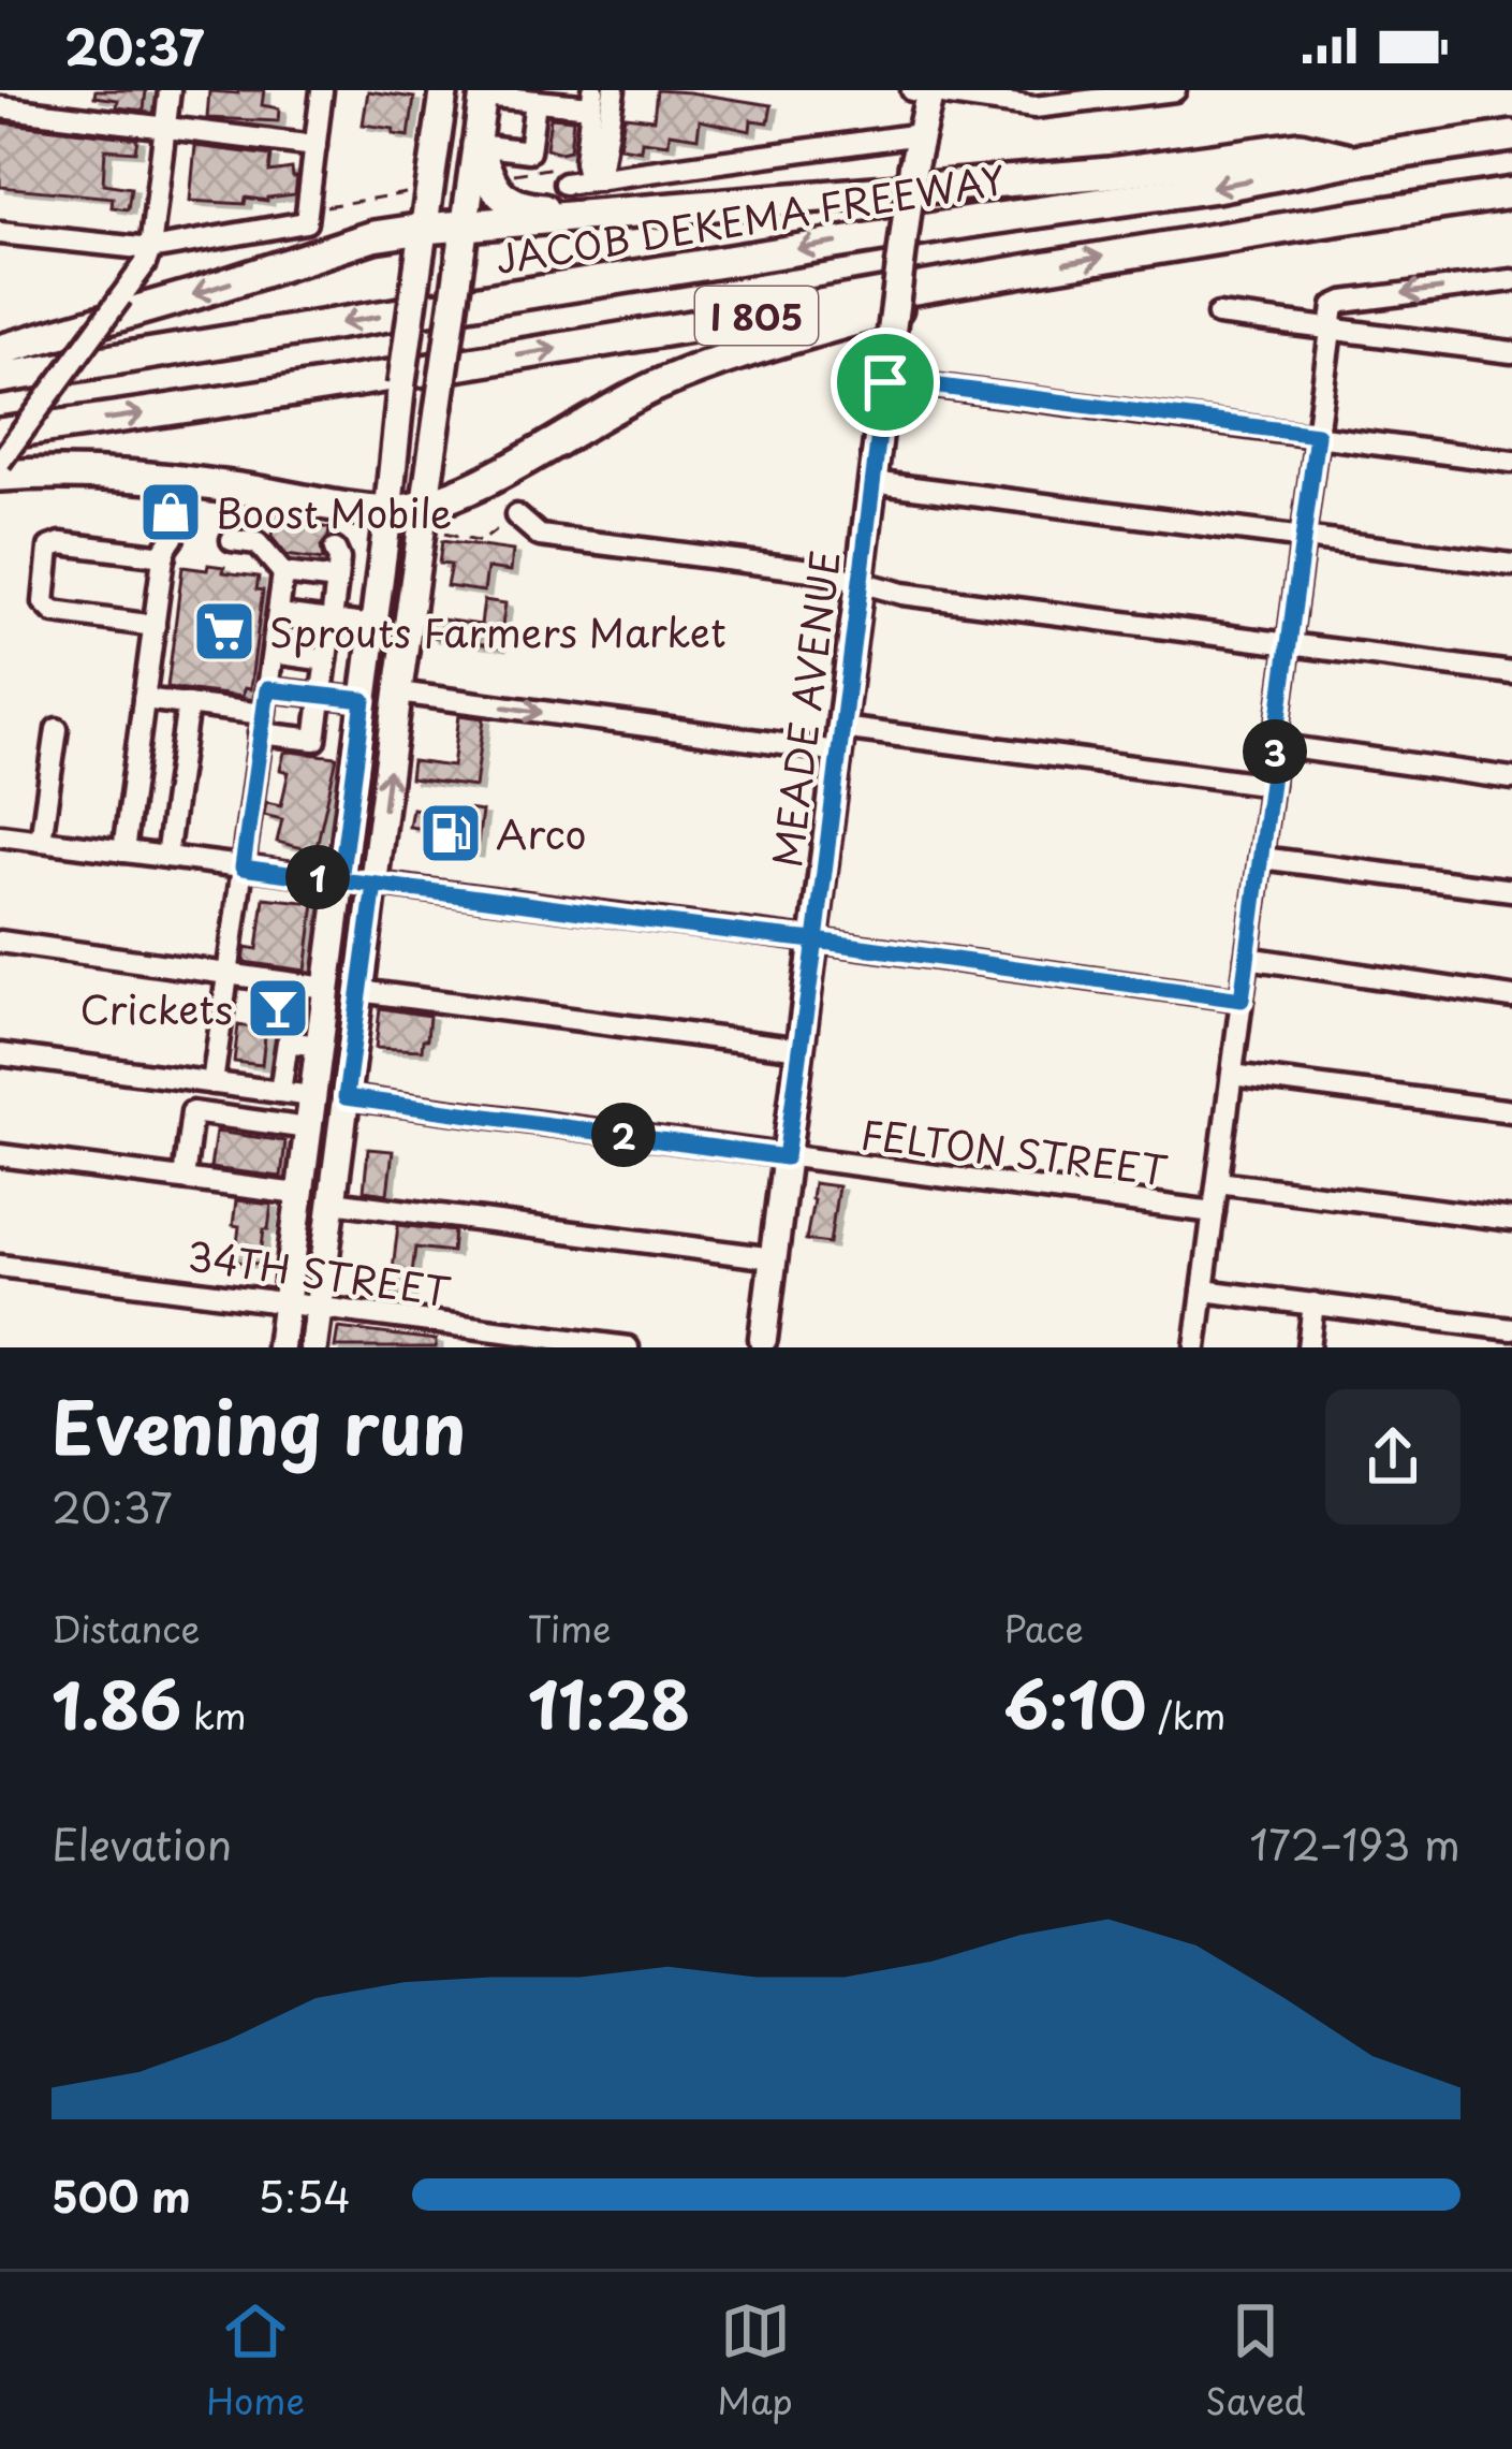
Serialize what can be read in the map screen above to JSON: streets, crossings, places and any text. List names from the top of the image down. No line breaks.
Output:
{"streets":{"highway":["JACOB DEKEMA FREEWAY","I 805"],"main road":["MEADE AVENUE"],"street":["FELTON STREET","34TH STREET"]},"crossings":[["MEADE AVENUE","FELTON STREET"]],"places":{"shop":["Boost Mobile"],"supermarket":["Sprouts Farmers Market"],"fuel station":["Arco"],"bar":["Crickets"]},"page":{"status":"20:37","pins":["3","1","2"],"heading":["Evening run","20:37"],"stats":[["Distance","1.86 km"],["Time","11:28"],["Pace","6:10 /km"]],"chart":["Elevation","172–193 m"],"list":[{"name":"500 m","note":"5:54"}],"tabs":["Home","Map","Saved"]}}
